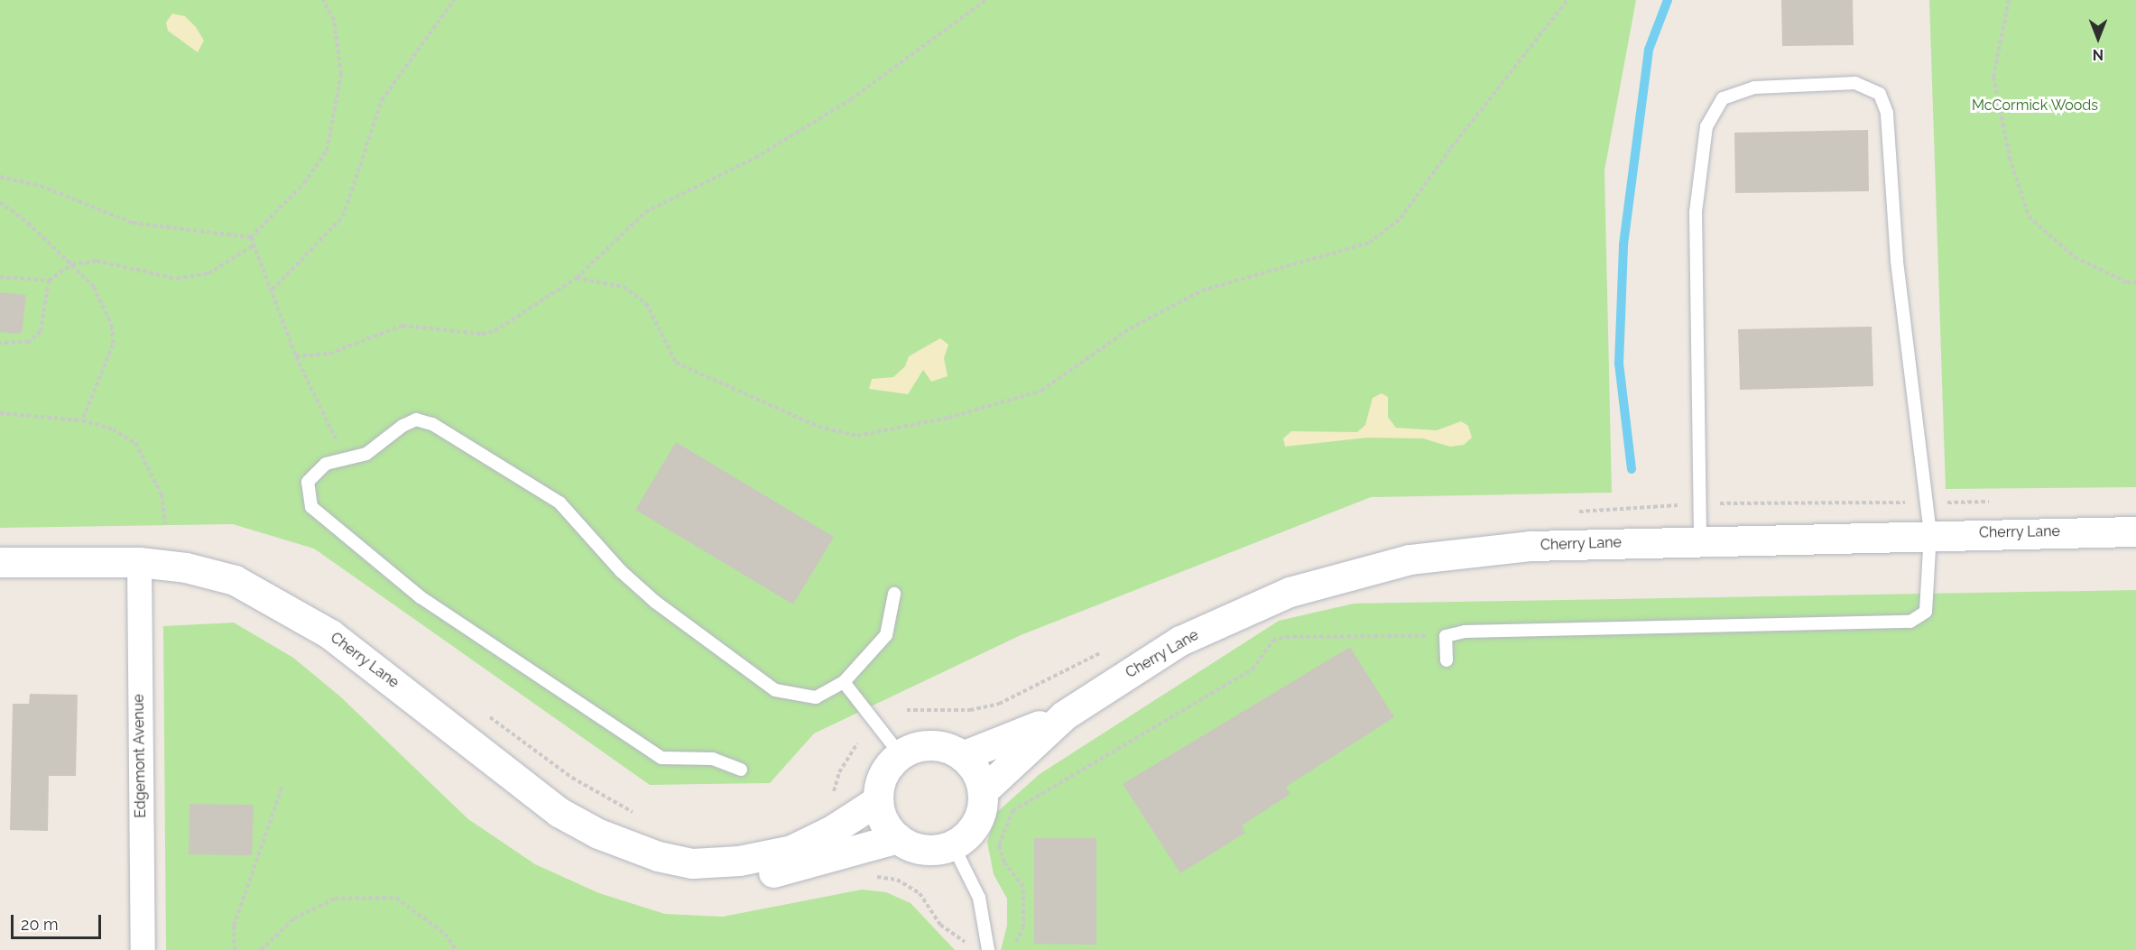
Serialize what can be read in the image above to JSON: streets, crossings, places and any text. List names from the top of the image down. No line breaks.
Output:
{"streets":{"street":["Cherry Lane","Edgemont Avenue"]},"crossings":[["Cherry Lane","Edgemont Avenue"]],"parks":["McCormick Woods"],"scale_bar":"20 m","north":"bottom"}
